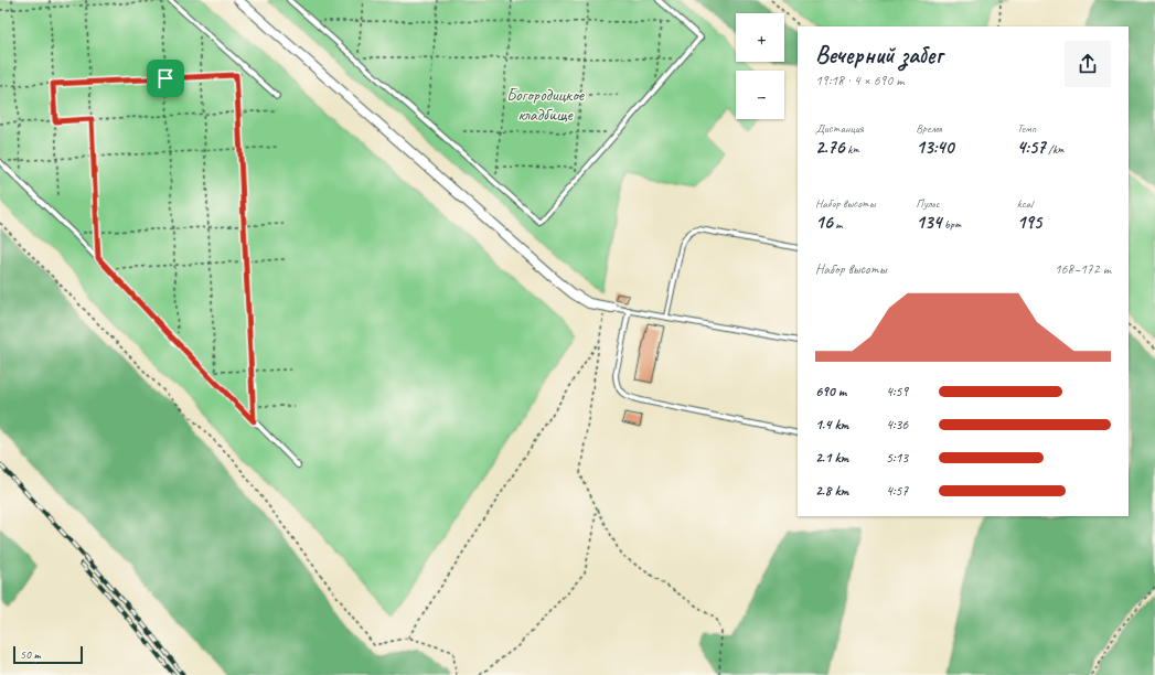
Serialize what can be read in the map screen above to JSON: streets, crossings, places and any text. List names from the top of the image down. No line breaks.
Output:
{"parks":["Богородицкое кладбище"],"scale_bar":"50 m","page":{"map_buttons":["+","−"],"heading":["Вечерний забег","19:18 · 4 × 690 m"],"stats":[["Дистанция","2.76 km"],["Время","13:40"],["Темп","4:57 /km"],["Набор высоты","16 m"],["Пульс","134 bpm"],["kcal","195"]],"chart":["Набор высоты","168–172 m"],"list":[{"name":"690 m","note":"4:59"},{"name":"1.4 km","note":"4:36"},{"name":"2.1 km","note":"5:13"},{"name":"2.8 km","note":"4:57"}],"scale":"50 m"}}
